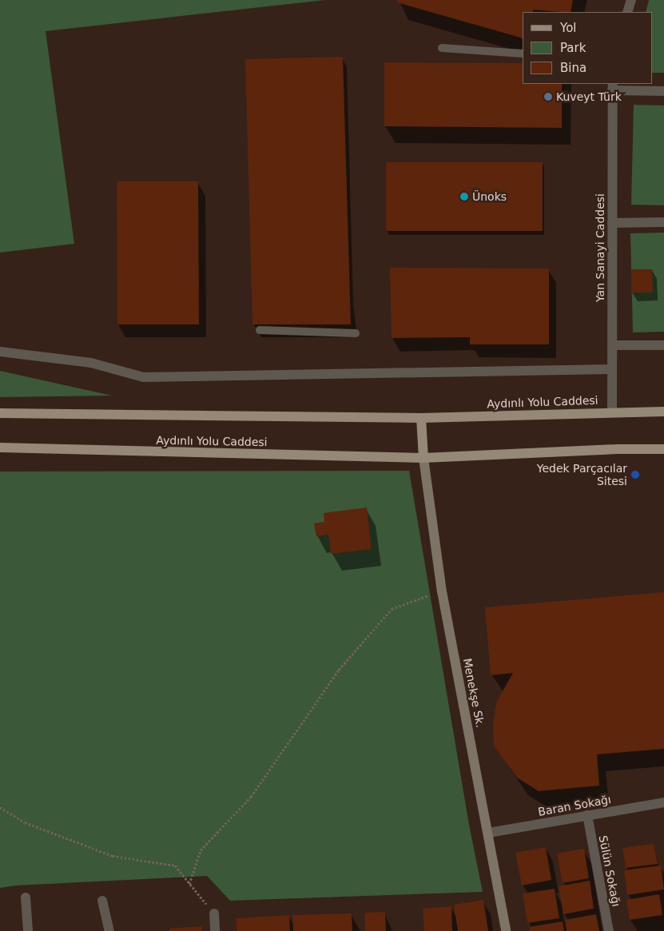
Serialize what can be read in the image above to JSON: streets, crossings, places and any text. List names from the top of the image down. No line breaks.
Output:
{"streets":{"main road":["Aydınlı Yolu Caddesi"],"street":["Yan Sanayi Caddesi","Menekşe Sk.","Baran Sokağı","Sülün Sokağı"]},"crossings":[["Yan Sanayi Caddesi","Aydınlı Yolu Caddesi"],["Aydınlı Yolu Caddesi","Menekşe Sk."],["Menekşe Sk.","Baran Sokağı"],["Baran Sokağı","Sülün Sokağı"]],"places":["Kuveyt Türk","Ünoks","Yedek Parçacılar Sitesi"],"legend":["Yol","Park","Bina"]}
